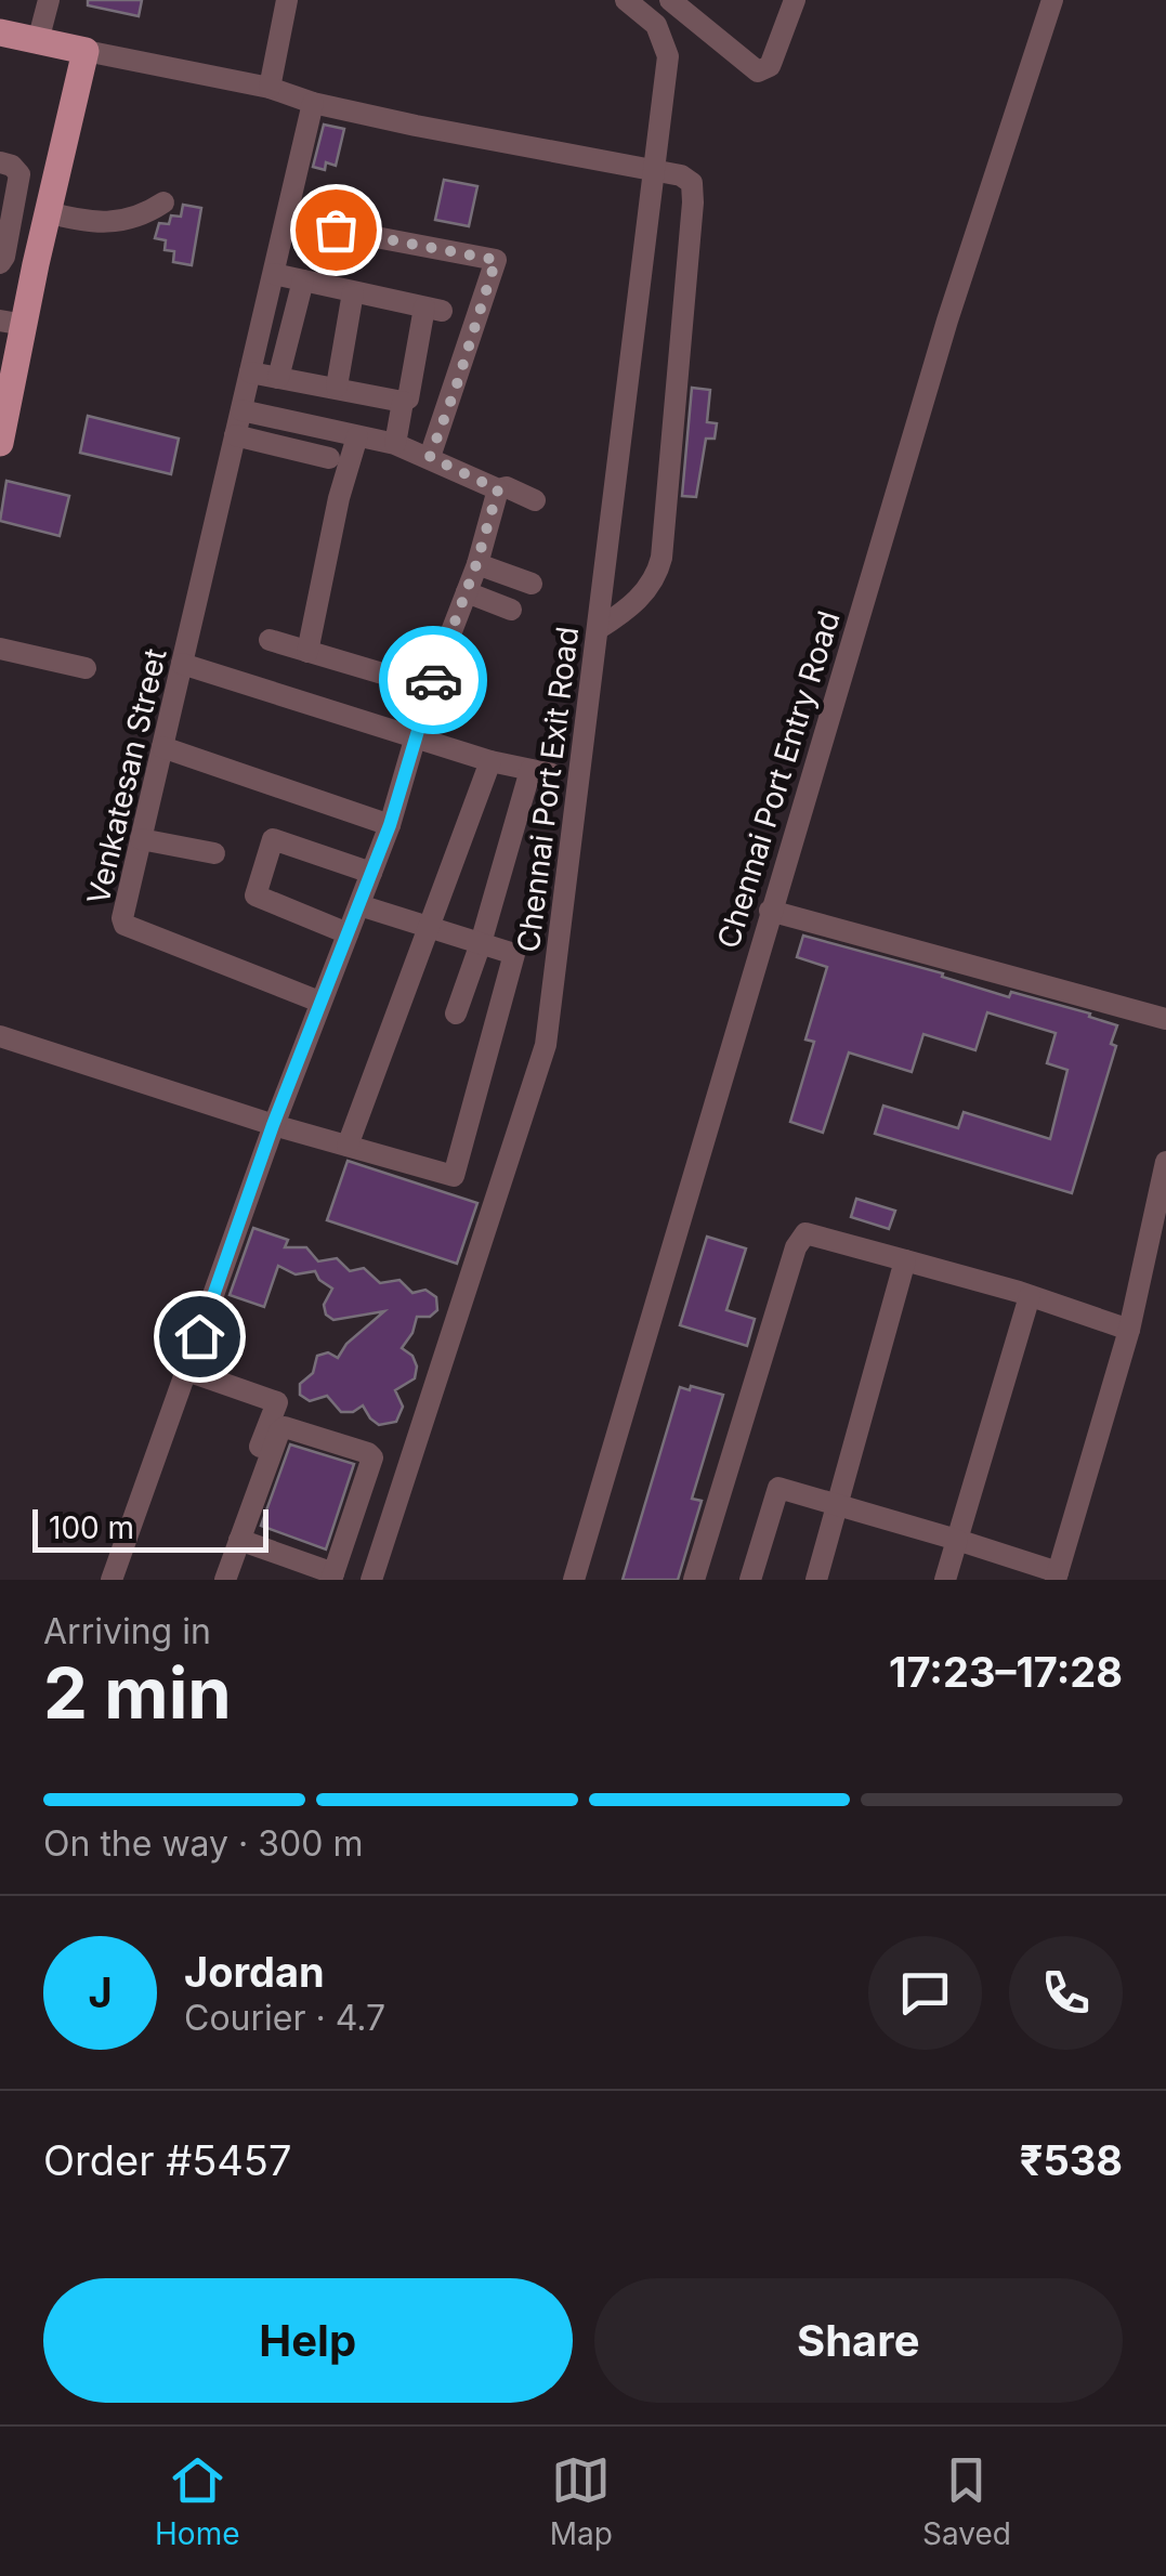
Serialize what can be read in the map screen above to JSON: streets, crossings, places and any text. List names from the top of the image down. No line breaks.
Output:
{"streets":{"street":["Venkatesan Street","Chennai Port Entry Road","Chennai Port Exit Road"]},"scale_bar":"100 m","page":{"scale":"100 m","heading":["2 min","Arriving in","17:23–17:28"],"panel":["Jordan","Courier · 4.7","Order #5457","₹538"],"bar":"On the way · 300 m","round":"J","buttons":["Help","Share"],"tabs":["Home","Map","Saved"]}}
